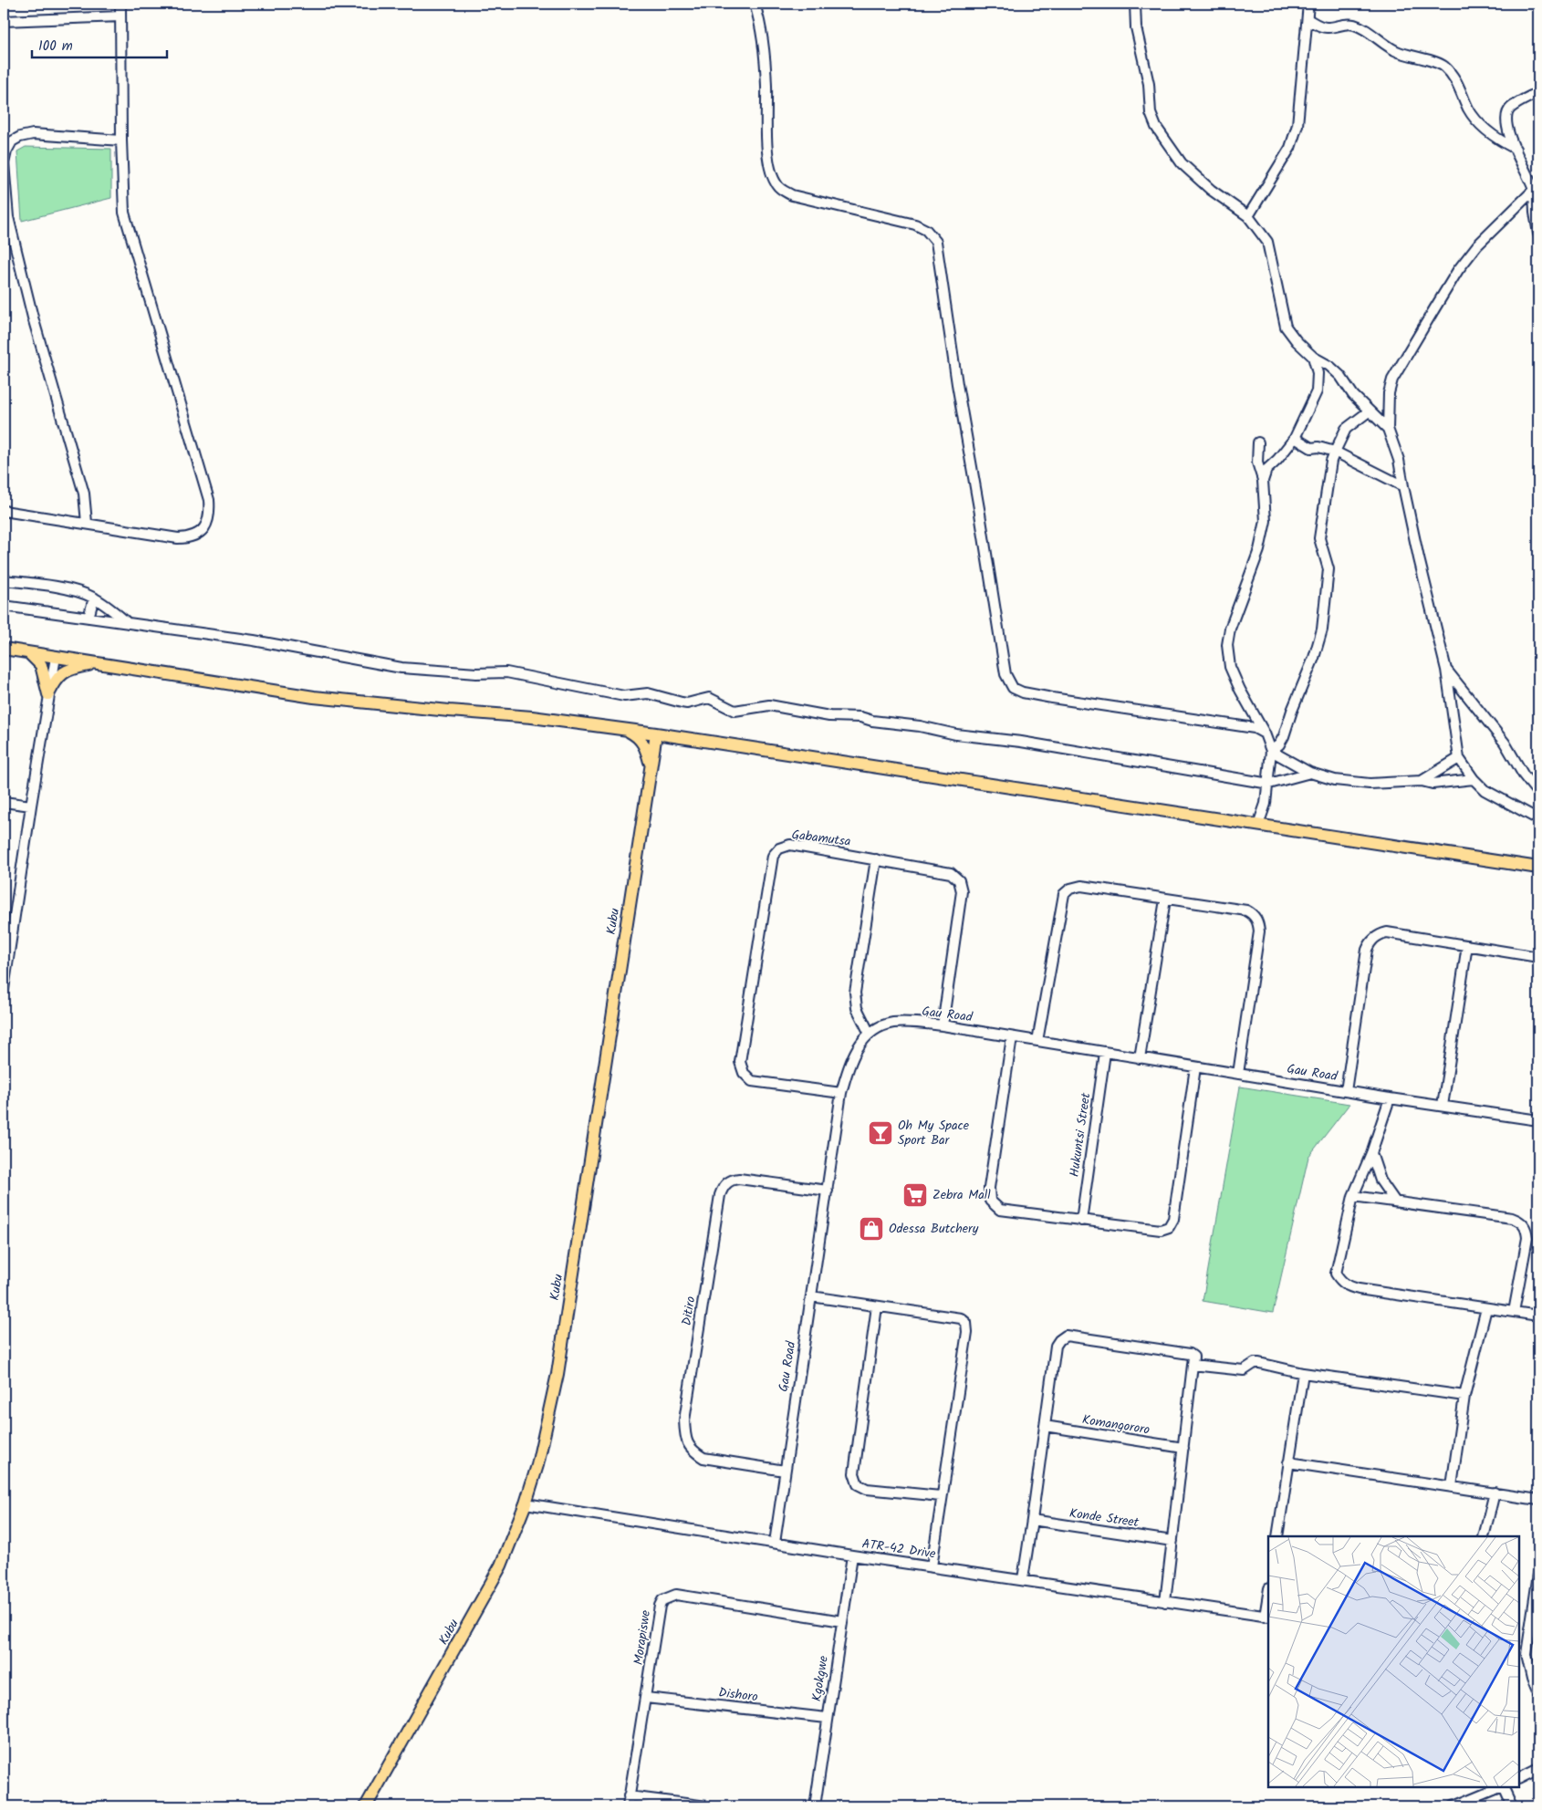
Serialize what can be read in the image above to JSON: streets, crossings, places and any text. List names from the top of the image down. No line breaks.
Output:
{"streets":{"main road":["Kubu"],"street":["Gabamutsa","Gau Road","Hukuntsi Street","Ditiro","Komangororo","Konde Street","ATR-42 Drive","Morapiswe","Kgokgwe","Dishoro"]},"crossings":[["Gabamutsa","Gau Road"],["Kubu","ATR-42 Drive"],["Gau Road","Hukuntsi Street"],["Gau Road","Ditiro"],["Gau Road","ATR-42 Drive"],["ATR-42 Drive","Kgokgwe"],["Morapiswe","Kgokgwe"],["Morapiswe","Dishoro"],["Kgokgwe","Dishoro"]],"places":{"bar":["Oh My Space Sport Bar"],"supermarket":["Zebra Mall"],"shop":["Odessa Butchery"]},"scale_bar":"100 m"}
